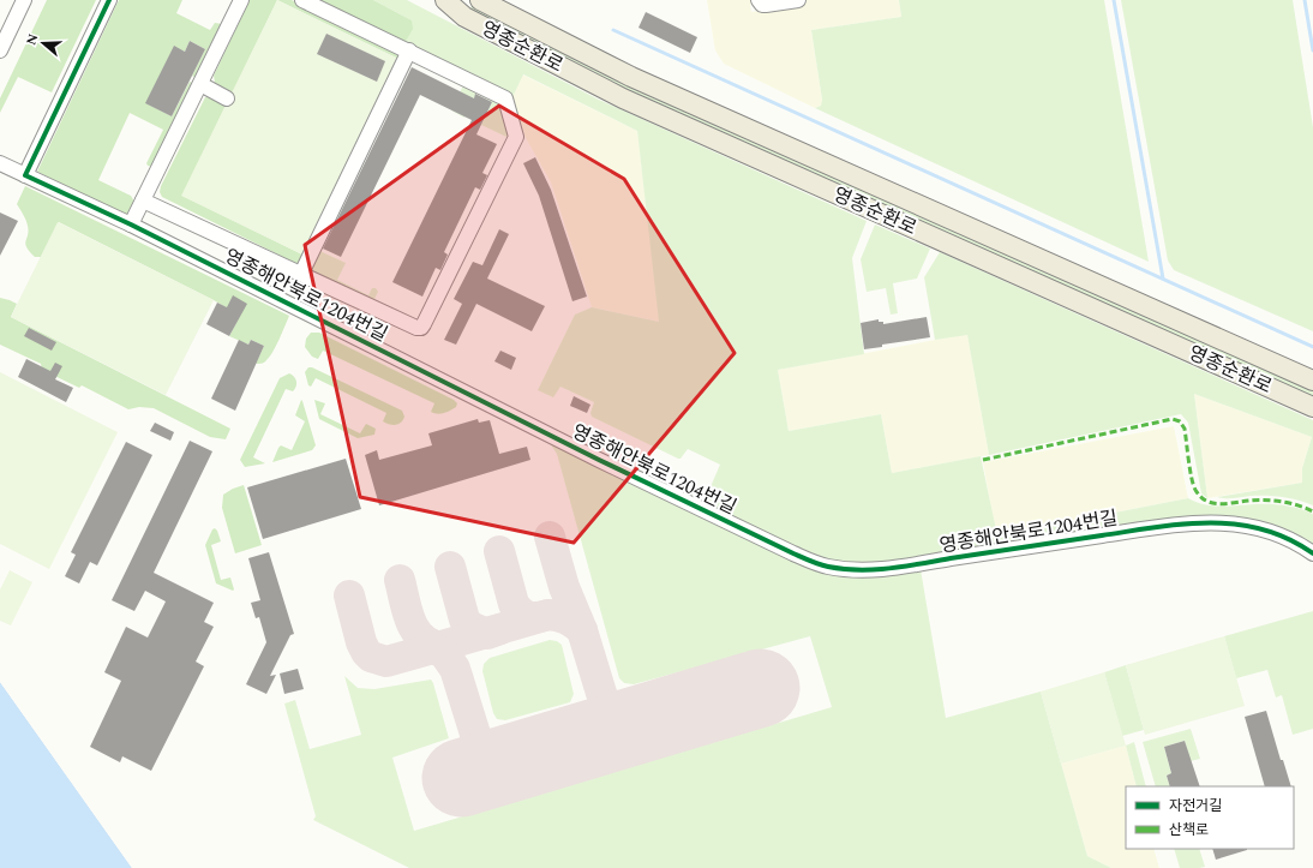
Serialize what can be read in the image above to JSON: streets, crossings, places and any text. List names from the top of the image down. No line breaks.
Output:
{"streets":{"main road":["영종순환로"],"street":["영종해안북로1204번길"]},"legend":["자전거길","산책로"],"north":"left"}
